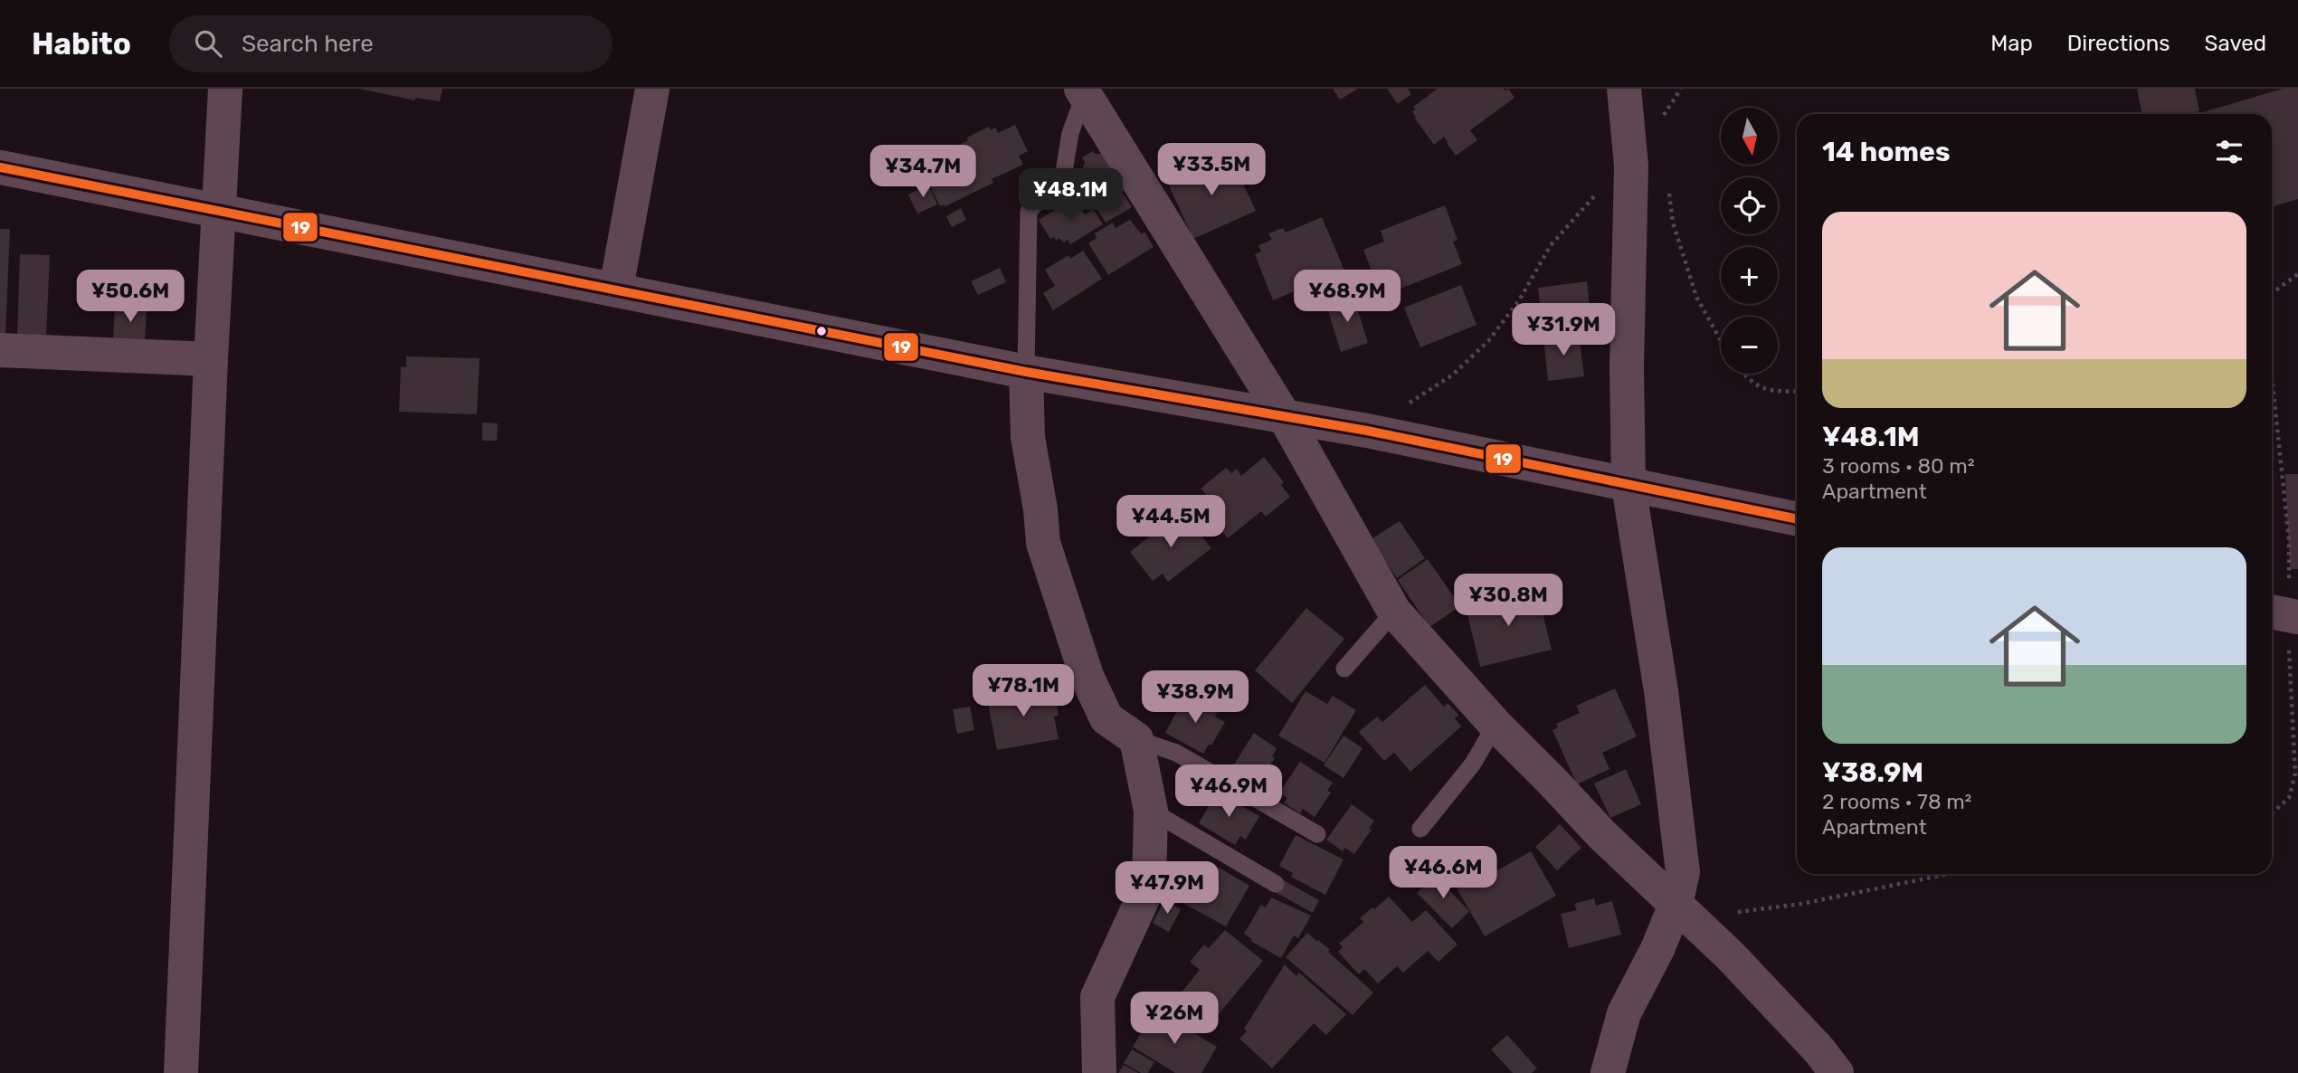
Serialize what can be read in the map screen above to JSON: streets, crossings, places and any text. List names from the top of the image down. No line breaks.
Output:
{"lines":["transit line 19"],"north":"bottom","page":{"header":"Habito","search":"Search here","nav":["Map","Directions","Saved"],"map_buttons":["+","−"],"heading":"14 homes","price":["¥33.5M","¥34.7M","¥48.1M","¥50.6M","¥68.9M","¥31.9M","¥44.5M","¥30.8M","¥78.1M","¥38.9M","¥46.9M","¥46.6M","¥47.9M","¥26M"],"list":[{"name":"¥48.1M","note":"3 rooms · 80 m² · Apartment"},{"name":"¥38.9M","note":"2 rooms · 78 m² · Apartment"}]}}
